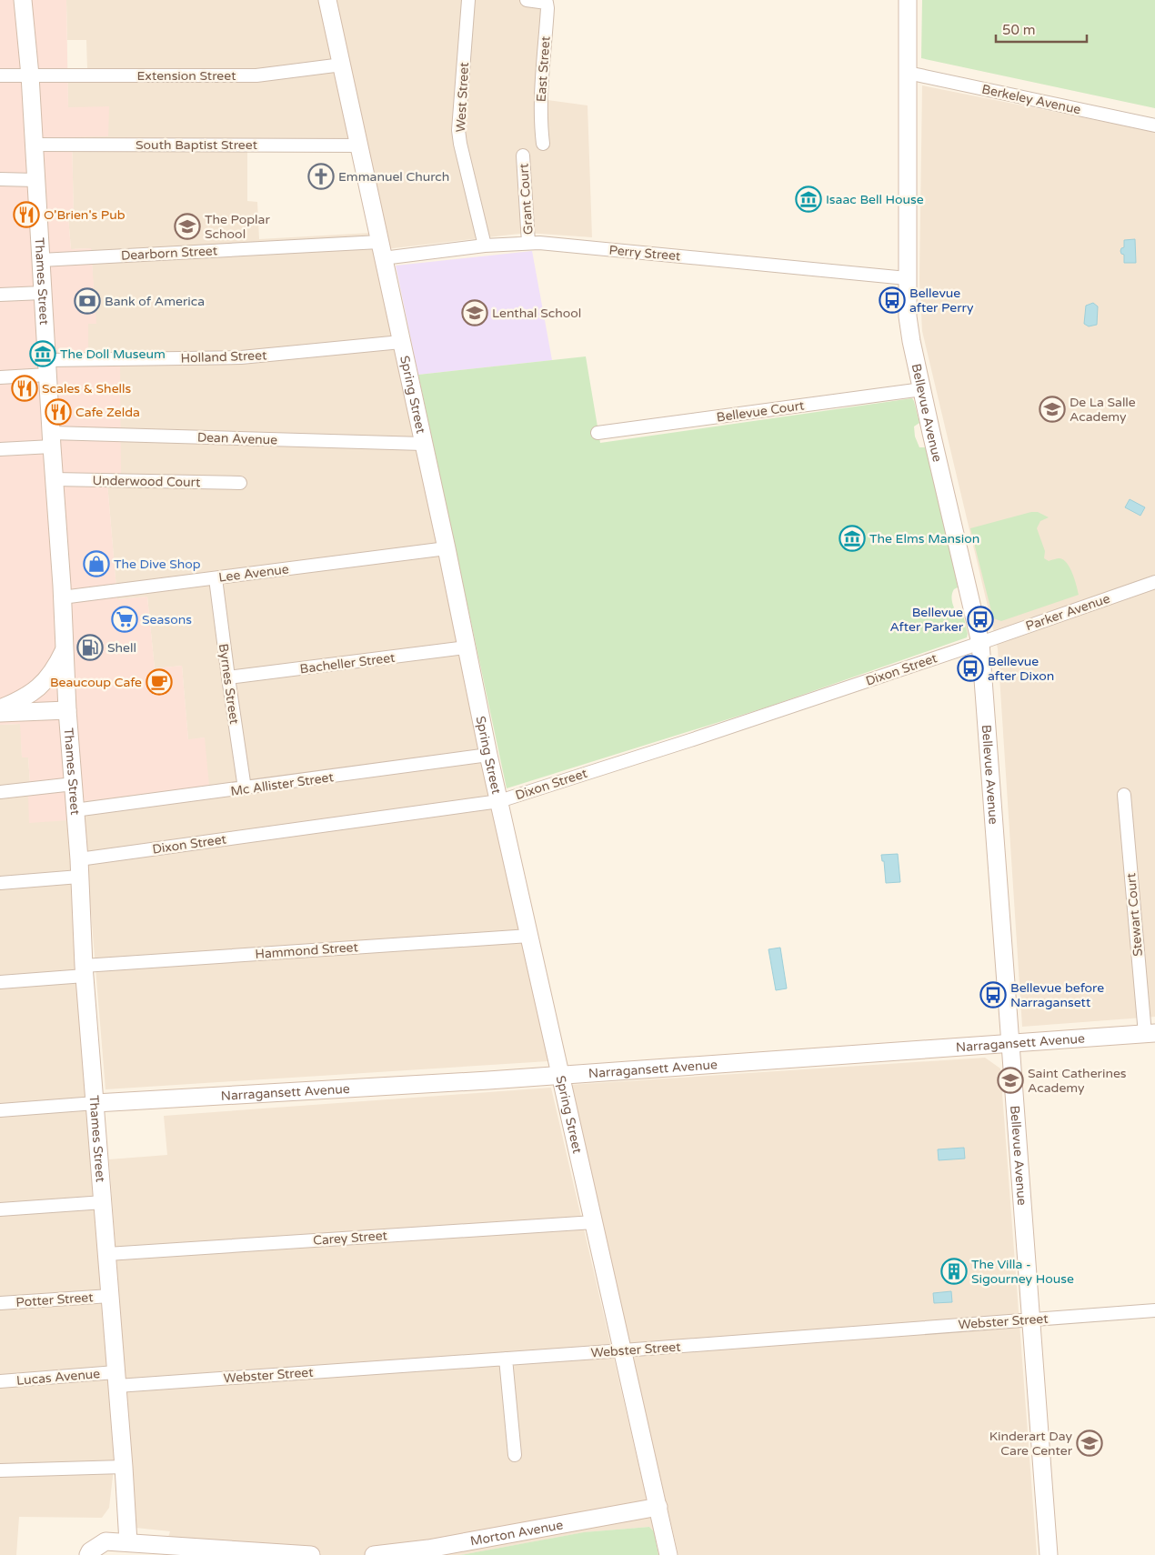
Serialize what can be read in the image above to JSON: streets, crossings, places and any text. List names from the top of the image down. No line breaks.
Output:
{"streets":{"main road":["Thames Street","Spring Street","Bellevue Avenue","Narragansett Avenue","Morton Avenue"],"street":["East Street","Extension Street","West Street","Berkeley Avenue","South Baptist Street","Grant Court","Dearborn Street","Perry Street","Holland Street","Bellevue Court","Dean Avenue","Underwood Court","Lee Avenue","Parker Avenue","Bacheller Street","Dixon Street","Byrnes Street","Mc Allister Street","Stewart Court","Hammond Street","Carey Street","Potter Street","Webster Street","Lucas Avenue"]},"crossings":[["Extension Street","Thames Street"],["Extension Street","Spring Street"],["West Street","Perry Street"],["Berkeley Avenue","Bellevue Avenue"],["South Baptist Street","Thames Street"],["South Baptist Street","Spring Street"],["Grant Court","Perry Street"],["Dearborn Street","Perry Street"],["Dearborn Street","Thames Street"],["Dearborn Street","Spring Street"],["Perry Street","Spring Street"],["Perry Street","Bellevue Avenue"],["Thames Street","Holland Street"],["Thames Street","Dean Avenue"],["Thames Street","Underwood Court"],["Thames Street","Lee Avenue"],["Thames Street","Dixon Street"],["Thames Street","Mc Allister Street"],["Thames Street","Hammond Street"],["Thames Street","Narragansett Avenue"],["Thames Street","Carey Street"],["Thames Street","Potter Street"],["Thames Street","Webster Street"],["Thames Street","Lucas Avenue"],["Holland Street","Spring Street"],["Spring Street","Dean Avenue"],["Spring Street","Lee Avenue"],["Spring Street","Bacheller Street"],["Spring Street","Dixon Street"],["Spring Street","Mc Allister Street"],["Spring Street","Hammond Street"],["Spring Street","Narragansett Avenue"],["Spring Street","Carey Street"],["Spring Street","Webster Street"],["Spring Street","Morton Avenue"],["Bellevue Court","Bellevue Avenue"],["Bellevue Avenue","Parker Avenue"],["Bellevue Avenue","Dixon Street"],["Bellevue Avenue","Narragansett Avenue"],["Bellevue Avenue","Webster Street"],["Lee Avenue","Byrnes Street"],["Parker Avenue","Dixon Street"],["Bacheller Street","Byrnes Street"],["Byrnes Street","Mc Allister Street"],["Stewart Court","Narragansett Avenue"],["Webster Street","Lucas Avenue"]],"places":{"church":["Emmanuel Church"],"museum":["Isaac Bell House","The Doll Museum","The Elms Mansion"],"restaurant":["O'Brien's Pub","Scales & Shells","Cafe Zelda"],"school or university":["The Poplar School","Lenthal School","De La Salle Academy","Saint Catherines Academy","Kinderart Day Care Center"],"bus stop":["Bellevue after Perry","Bellevue After Parker","Bellevue after Dixon","Bellevue before Narragansett"],"bank":["Bank of America"],"shop":["The Dive Shop"],"supermarket":["Seasons"],"fuel station":["Shell"],"cafe":["Beaucoup Cafe"],"building":["The Villa - Sigourney House"]},"scale_bar":"50 m"}
